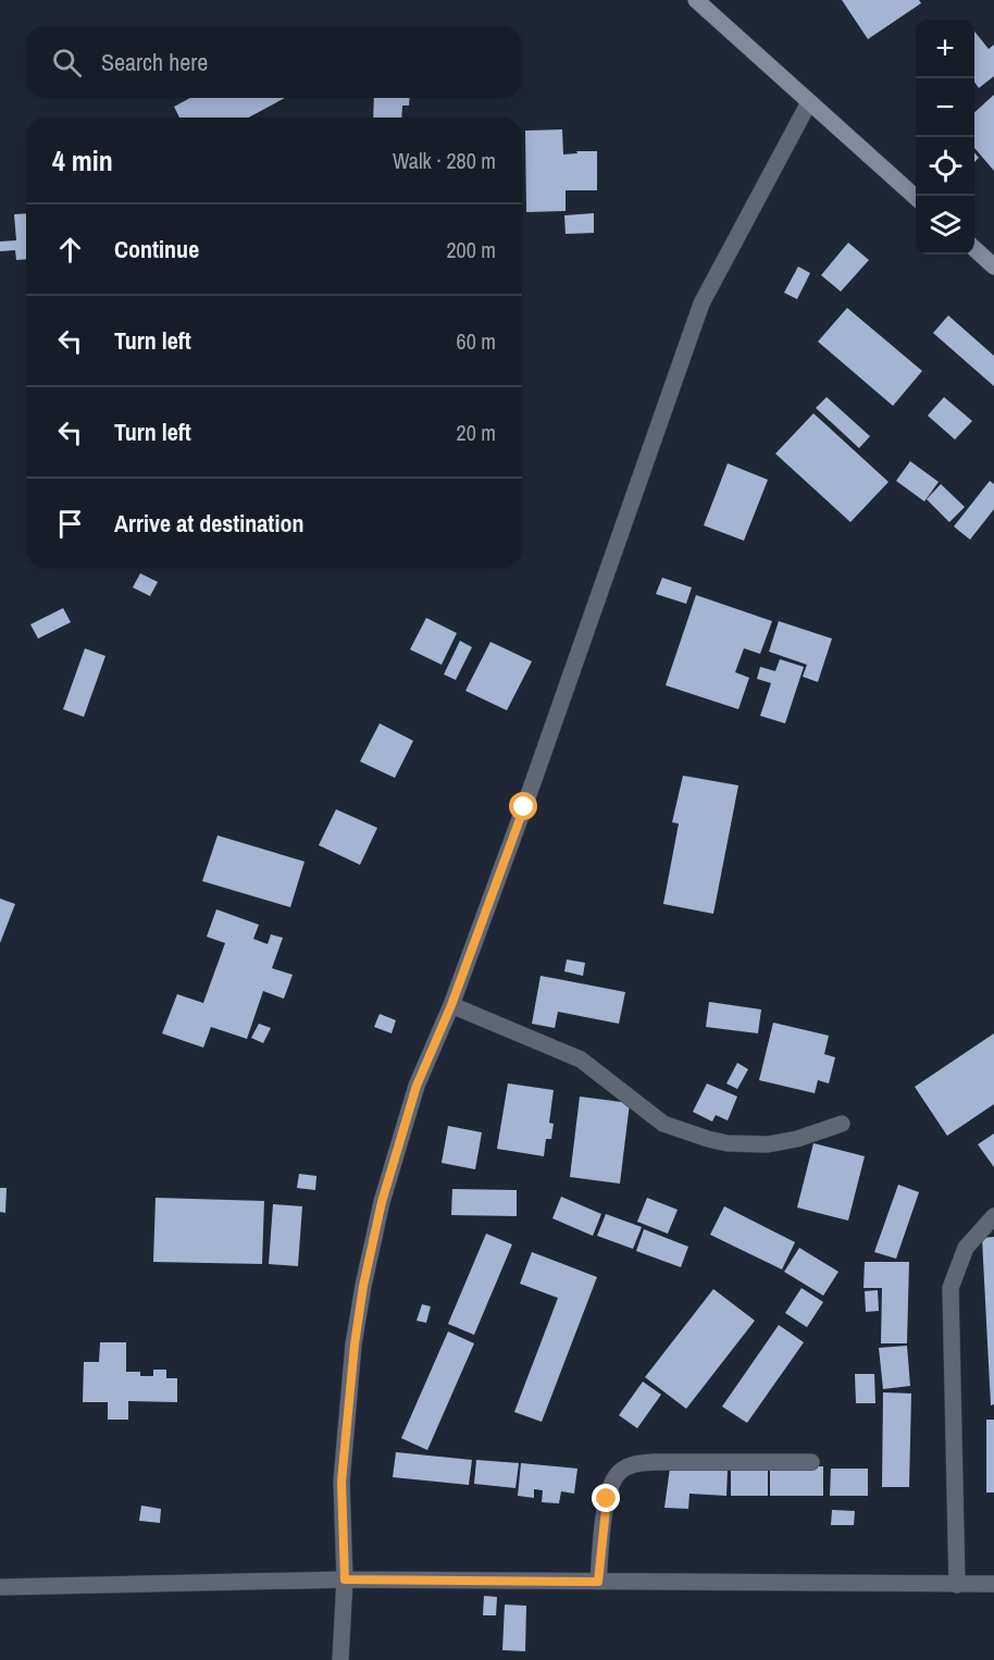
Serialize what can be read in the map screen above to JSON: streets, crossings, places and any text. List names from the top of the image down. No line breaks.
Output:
{"page":{"map_buttons":["+","−"],"search":"Search here","heading":["4 min","Walk · 280 m"],"list":[["Continue","200 m"],["Turn left","60 m"],["Turn left","20 m"],"Arrive at destination"]}}
